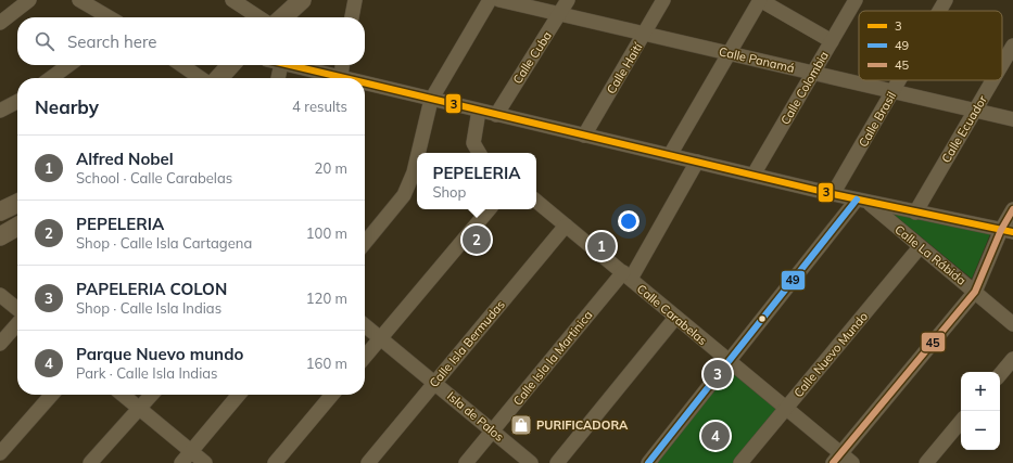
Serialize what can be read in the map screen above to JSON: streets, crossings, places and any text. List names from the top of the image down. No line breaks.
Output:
{"streets":{"street":["Calle Cuba","Calle Panamá","Calle Haití","Calle Colombia","Calle Brasil","Calle Ecuador","Calle La Rábida","Calle Carabelas","Calle Isla Bermudas","Calle Nuevo Mundo","Calle Isla la Martinica","Isla de Palos"]},"crossings":[["Calle Cuba","Calle Panamá"],["Calle Panamá","Calle Haití"],["Calle Panamá","Calle Colombia"],["Calle Panamá","Calle Brasil"],["Calle Panamá","Calle Ecuador"],["Calle La Rábida","Calle Nuevo Mundo"],["Calle Carabelas","Calle Isla Bermudas"],["Calle Carabelas","Calle Nuevo Mundo"],["Calle Carabelas","Calle Isla la Martinica"],["Calle Isla Bermudas","Isla de Palos"],["Calle Isla la Martinica","Isla de Palos"]],"places":{"shop":["PURIFICADORA"]},"lines":["transit line 3","transit line 49","transit line 45"],"legend":["3","49","45"],"page":{"search":"Search here","heading":["Nearby","4 results"],"list":[{"mark":"1","name":"Alfred Nobel","note":"School · Calle Carabelas","value":"20 m"},{"mark":"2","name":"PEPELERIA","note":"Shop · Calle Isla Cartagena","value":"100 m"},{"mark":"3","name":"PAPELERIA COLON","note":"Shop · Calle Isla Indias","value":"120 m"},{"mark":"4","name":"Parque Nuevo mundo","note":"Park · Calle Isla Indias","value":"160 m"}],"popup":["PEPELERIA","Shop"],"pins":["2","1","3","4"],"map_buttons":["+","−"]}}
